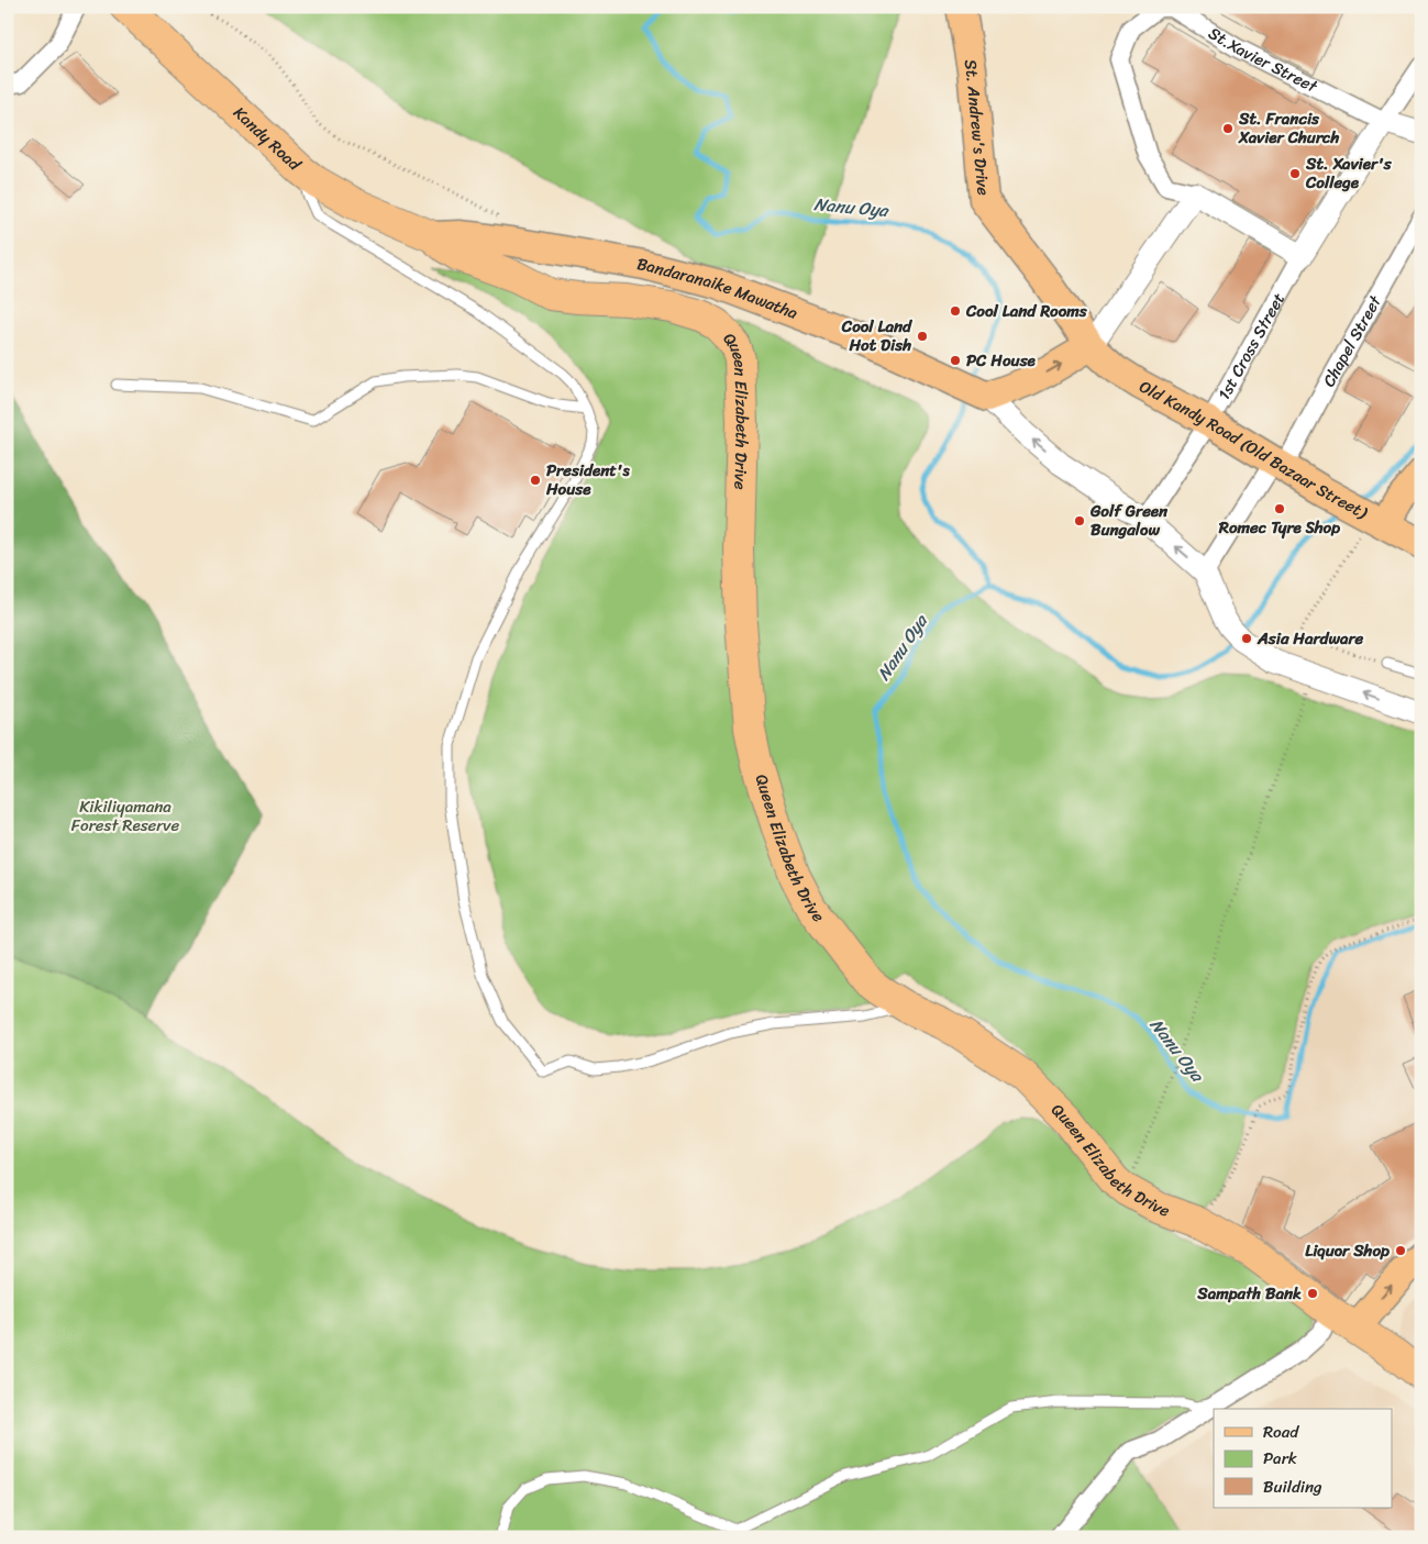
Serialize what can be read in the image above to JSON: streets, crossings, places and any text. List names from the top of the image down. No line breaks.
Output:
{"streets":{"highway":["Kandy Road","Queen Elizabeth Drive"],"main road":["St. Andrew's Drive","Bandaranaike Mawatha","Old Kandy Road (Old Bazaar Street)"],"street":["St.Xavier Street","Chapel Street","1st Cross Street"]},"crossings":[["St. Andrew's Drive","Old Kandy Road (Old Bazaar Street)"],["Kandy Road","Bandaranaike Mawatha"],["Kandy Road","Queen Elizabeth Drive"],["Bandaranaike Mawatha","Queen Elizabeth Drive"],["Chapel Street","Old Kandy Road (Old Bazaar Street)"],["1st Cross Street","Old Kandy Road (Old Bazaar Street)"]],"water":["Nanu Oya"],"parks":["Kikiliyamana Forest Reserve"],"places":["St. Francis Xavier Church","St. Xavier's College","Cool Land Rooms","Cool Land Hot Dish","PC House","President's House","Romec Tyre Shop","Golf Green Bungalow","Asia Hardware","Liquor Shop","Sampath Bank"],"legend":["Road","Park","Building"]}
